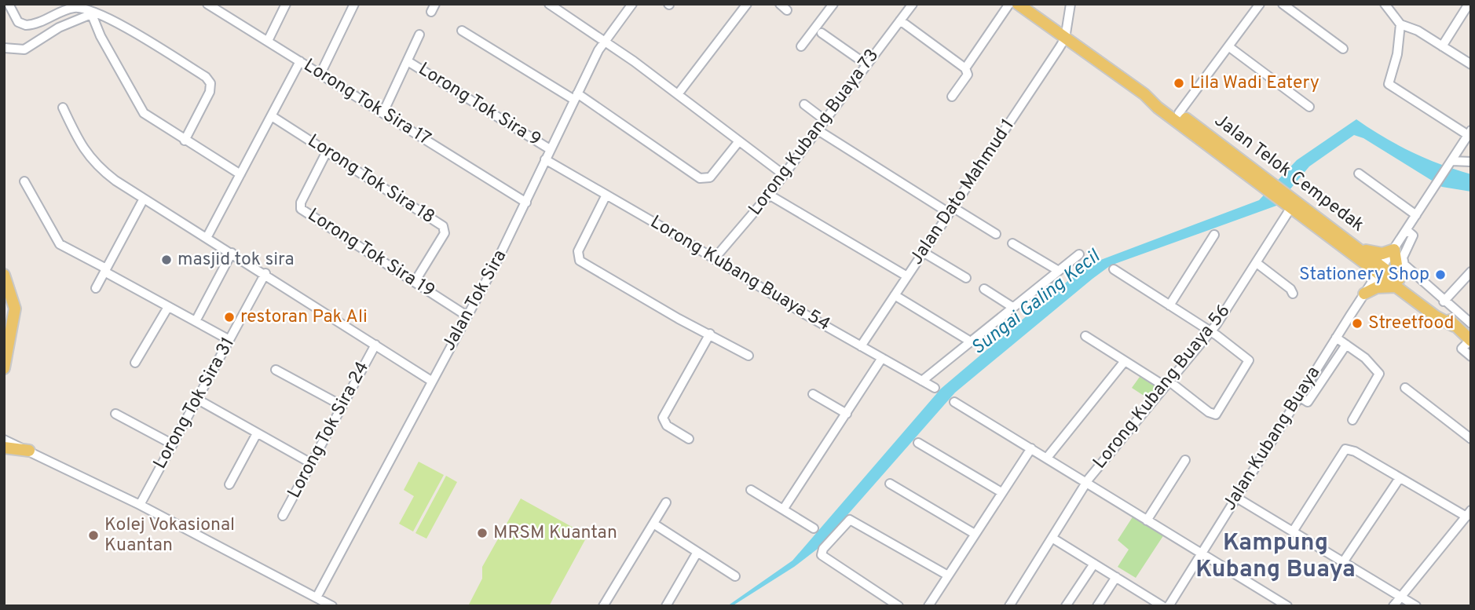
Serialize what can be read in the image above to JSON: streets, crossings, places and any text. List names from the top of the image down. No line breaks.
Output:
{"streets":{"main road":["Jalan Telok Cempedak"],"street":["Lorong Tok Sira 17","Lorong Tok Sira 9","Lorong Kubang Buaya 73","Lorong Tok Sira 18","Jalan Dato Mahmud 1","Lorong Tok Sira 19","Lorong Kubang Buaya 54","Jalan Tok Sira","Lorong Kubang Buaya 56","Lorong Tok Sira 31","Lorong Tok Sira 24","Jalan Kubang Buaya"]},"crossings":[["Lorong Tok Sira 17","Jalan Tok Sira"],["Lorong Tok Sira 9","Jalan Tok Sira"],["Lorong Kubang Buaya 73","Lorong Kubang Buaya 54"],["Jalan Telok Cempedak","Jalan Dato Mahmud 1"],["Jalan Telok Cempedak","Lorong Kubang Buaya 56"],["Jalan Telok Cempedak","Jalan Kubang Buaya"],["Lorong Tok Sira 18","Lorong Tok Sira 19"],["Jalan Dato Mahmud 1","Lorong Kubang Buaya 54"],["Lorong Tok Sira 19","Jalan Tok Sira"],["Lorong Kubang Buaya 54","Jalan Tok Sira"]],"districts":["Kampung Kubang Buaya"],"water":["Sungai Galing Kecil"],"places":["Lila Wadi Eatery","masjid tok sira","Stationery Shop","restoran Pak Ali","Streetfood","MRSM Kuantan","Kolej Vokasional Kuantan"]}
